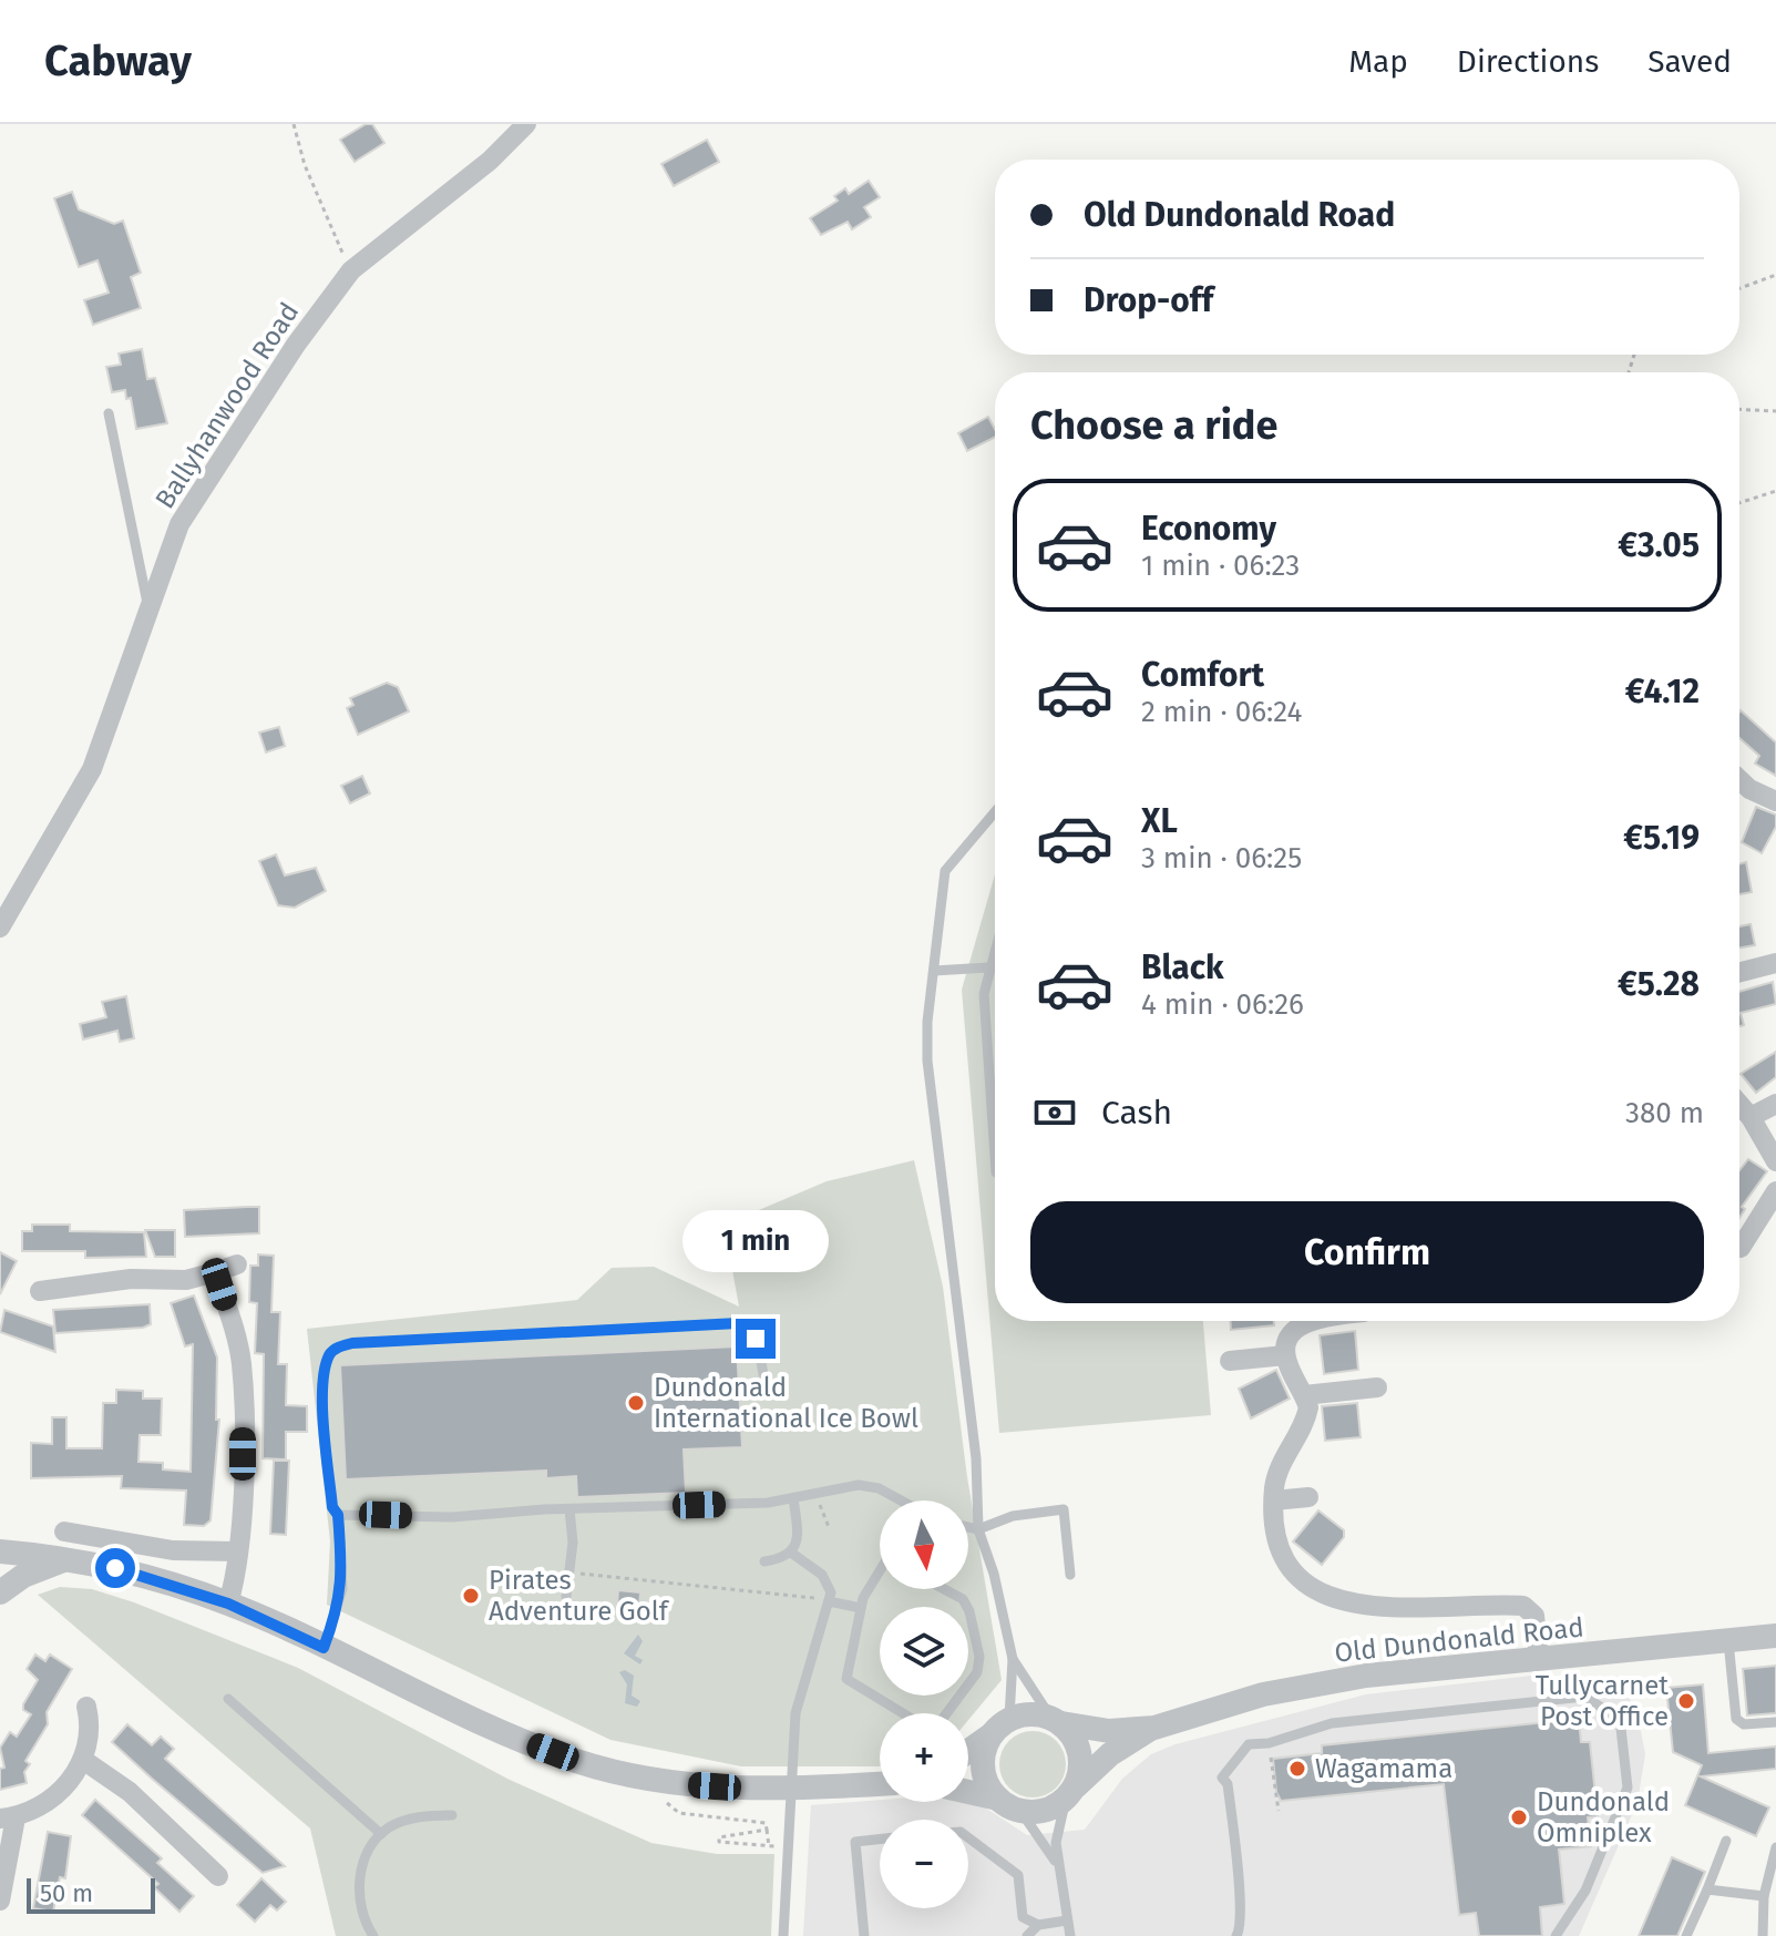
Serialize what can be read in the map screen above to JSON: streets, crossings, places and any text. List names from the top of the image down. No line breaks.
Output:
{"streets":{"street":["Ballyhanwood Road","Old Dundonald Road"]},"places":["Dundonald International Ice Bowl","Pirates Adventure Golf","Tullycarnet Post Office","Wagamama","Dundonald Omniplex"],"scale_bar":"50 m","north":"bottom","page":{"header":"Cabway","nav":["Map","Directions","Saved"],"banner":["Old Dundonald Road","Drop-off"],"heading":"Choose a ride","list":[{"name":"Economy","note":"1 min · 06:23","value":"€3.05"},{"name":"Comfort","note":"2 min · 06:24","value":"€4.12"},{"name":"XL","note":"3 min · 06:25","value":"€5.19"},{"name":"Black","note":"4 min · 06:26","value":"€5.28"}],"pay":["Cash","380 m"],"buttons":"Confirm","bubble":"1 min","map_buttons":["+","−"],"scale":"50 m"}}
